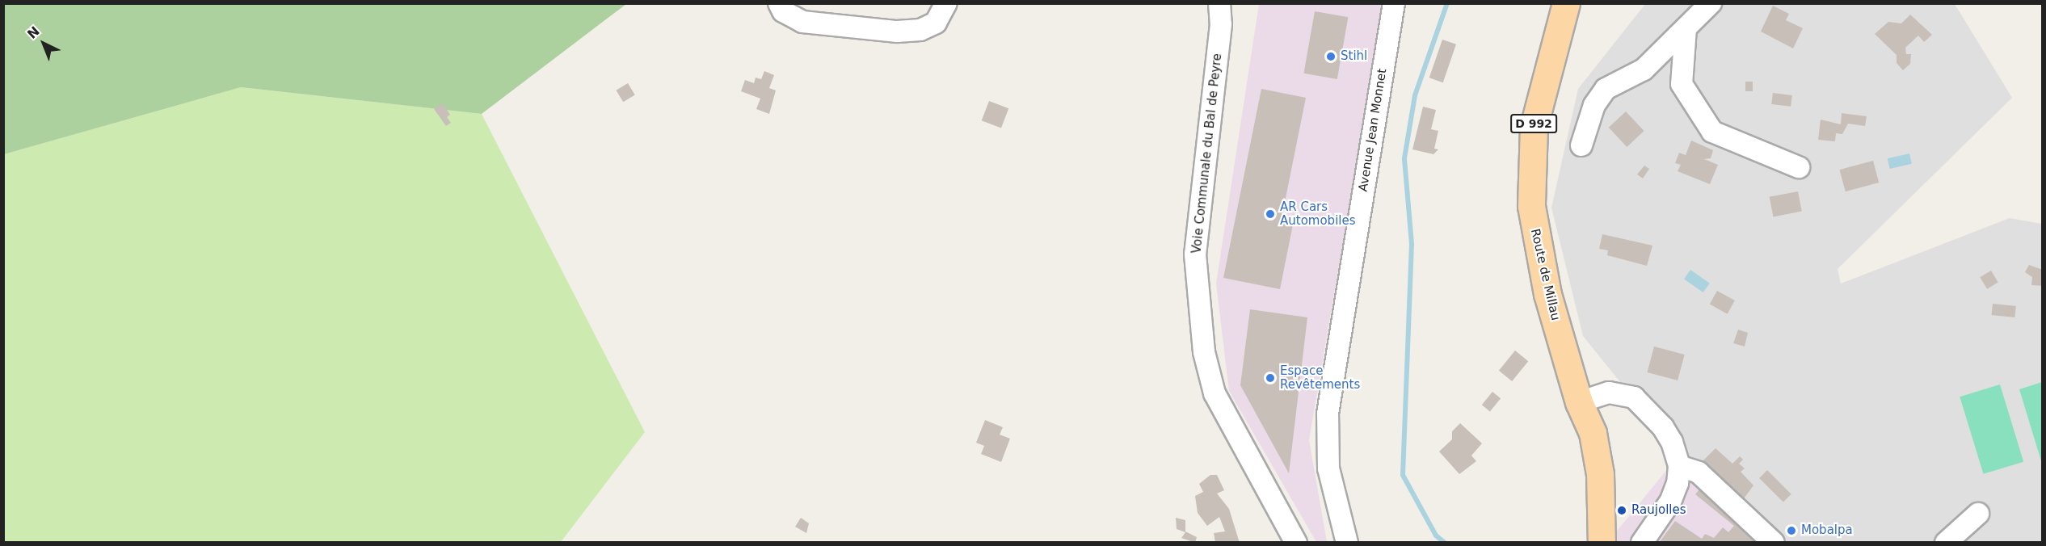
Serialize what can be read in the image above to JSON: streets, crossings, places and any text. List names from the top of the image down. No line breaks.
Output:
{"streets":{"main road":["D 992","Route de Millau"],"street":["Avenue Jean Monnet","Voie Communale du Bal de Peyre"]},"places":["Stihl","AR Cars Automobiles","Espace Revêtements","Raujolles","Mobalpa"],"north":"top left"}
